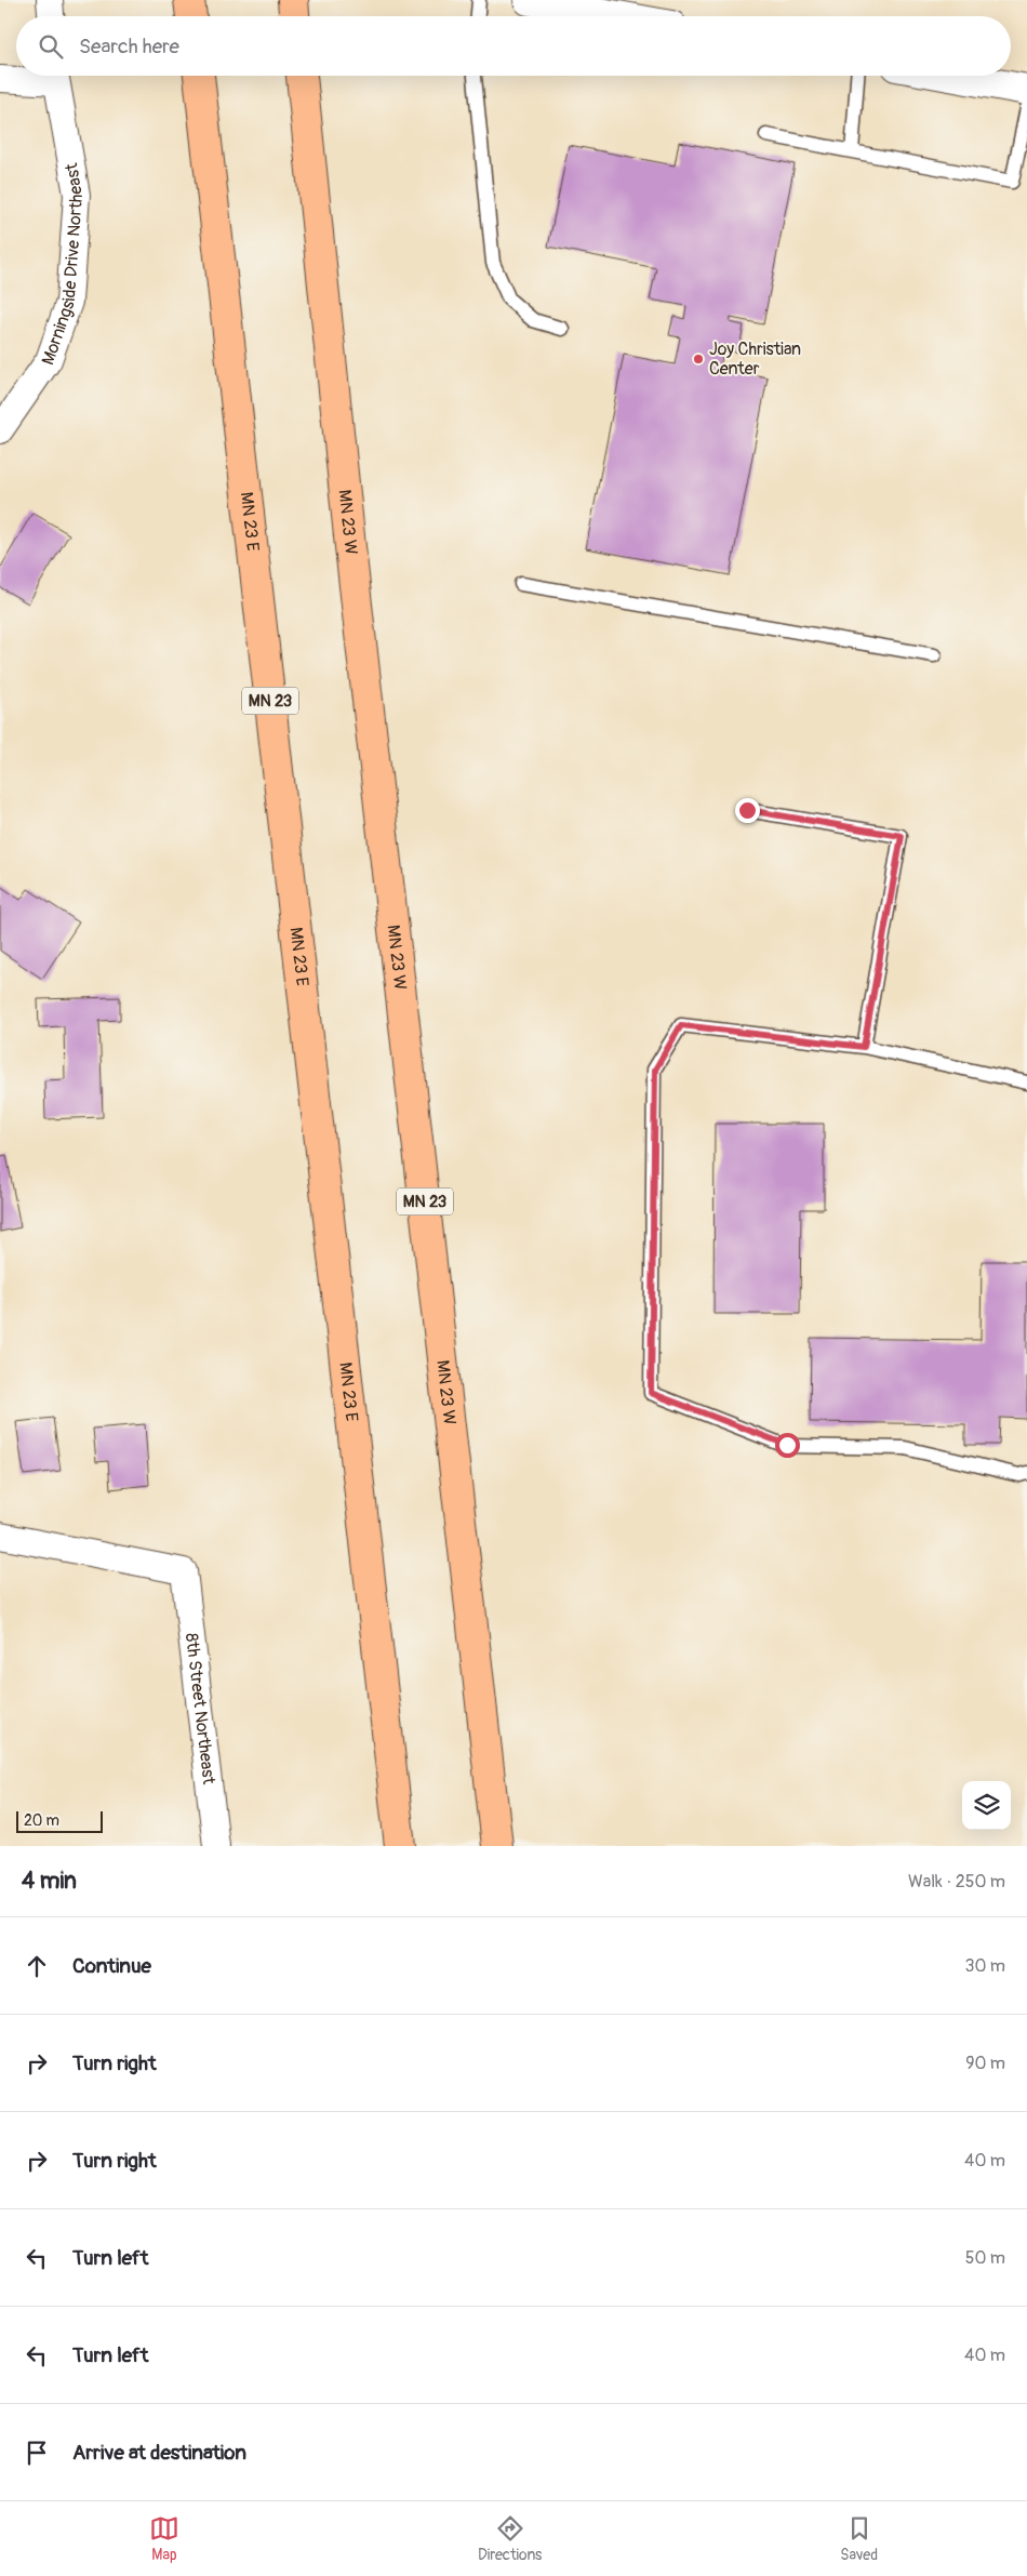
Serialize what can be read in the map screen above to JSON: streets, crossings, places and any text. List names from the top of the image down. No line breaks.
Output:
{"streets":{"highway":["MN 23 E","MN 23 W","MN 23"],"street":["Morningside Drive Northeast","8th Street Northeast"]},"places":["Joy Christian Center"],"scale_bar":"20 m","page":{"search":"Search here","scale":"20 m","heading":["4 min","Walk · 250 m"],"list":[["Continue","30 m"],["Turn right","90 m"],["Turn right","40 m"],["Turn left","50 m"],["Turn left","40 m"],"Arrive at destination"],"nav":["Map","Directions","Saved"]}}
